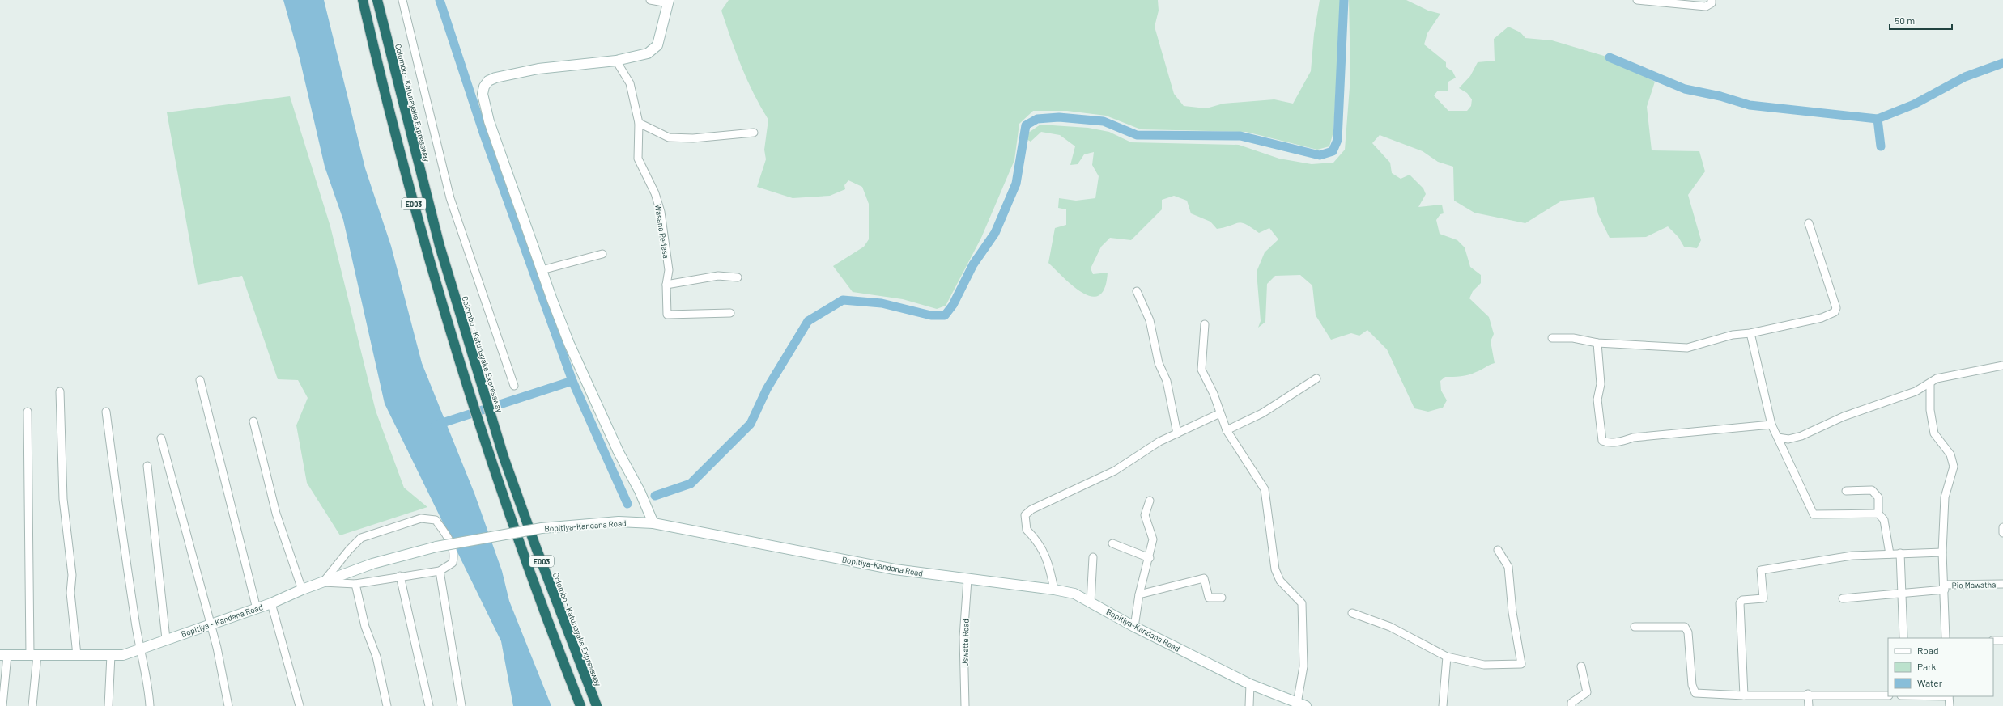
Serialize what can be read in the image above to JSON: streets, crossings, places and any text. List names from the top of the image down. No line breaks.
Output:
{"streets":{"highway":["Colombo - Katunayake Expressway","E003"],"street":["Wasana Pedesa","Bopitiya-Kandana Road","Pio Mawatha","Bopitiya – Kandana Road","Uswatte Road"]},"crossings":[["Bopitiya-Kandana Road","Bopitiya – Kandana Road"],["Bopitiya-Kandana Road","Uswatte Road"]],"legend":["Road","Park","Water"],"scale_bar":"50 m"}
